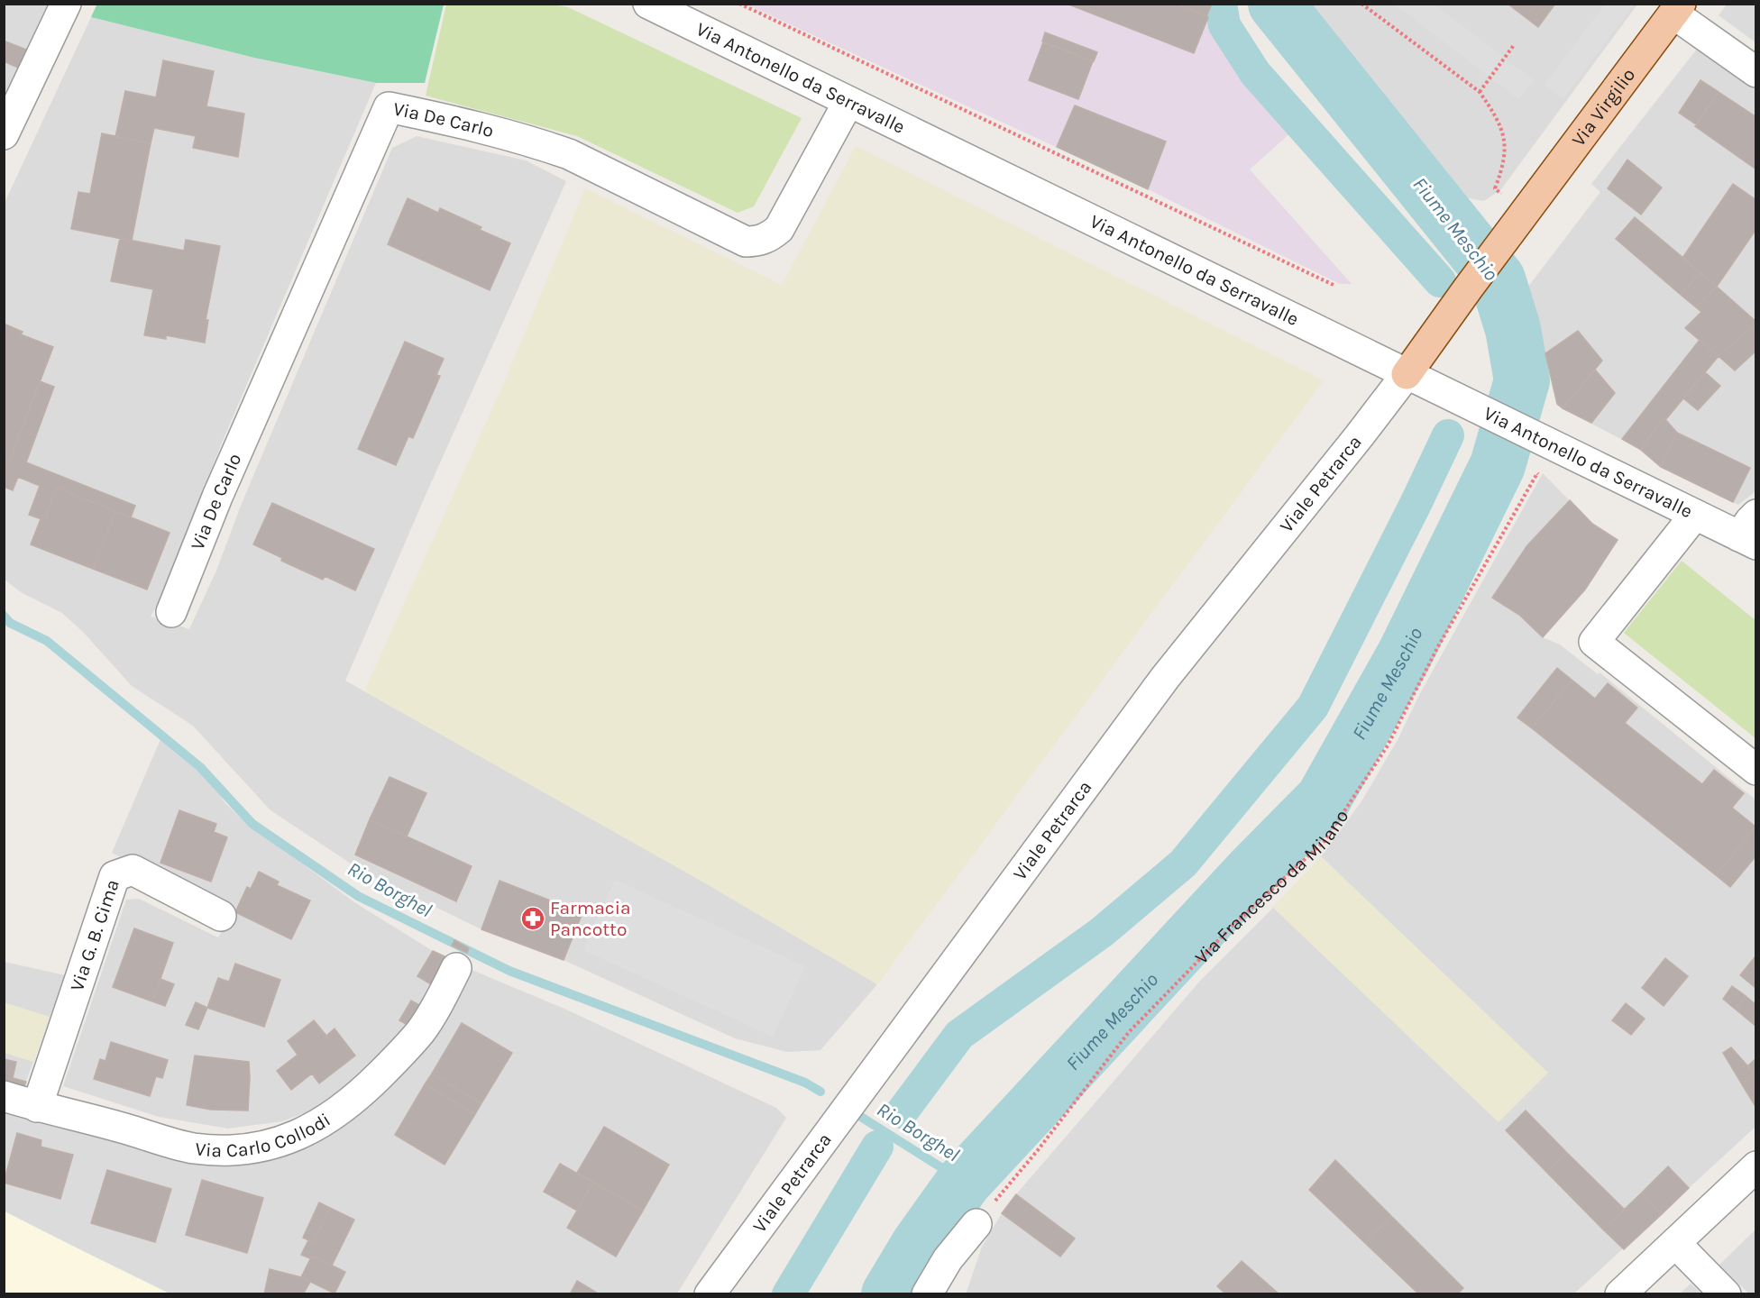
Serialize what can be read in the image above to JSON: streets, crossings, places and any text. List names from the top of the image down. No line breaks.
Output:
{"streets":{"main road":["Via Virgilio"],"street":["Via Antonello da Serravalle","Via De Carlo","Viale Petrarca","Via G. B. Cima","Via Carlo Collodi"],"path":["Via Francesco da Milano"]},"crossings":[["Via Antonello da Serravalle","Via Virgilio"],["Via Antonello da Serravalle","Via De Carlo"],["Via Antonello da Serravalle","Viale Petrarca"],["Via Antonello da Serravalle","Via Francesco da Milano"],["Via Virgilio","Viale Petrarca"],["Via G. B. Cima","Via Carlo Collodi"]],"water":["Fiume Meschio","Rio Borghel"],"places":{"pharmacy":["Farmacia Pancotto"]}}
